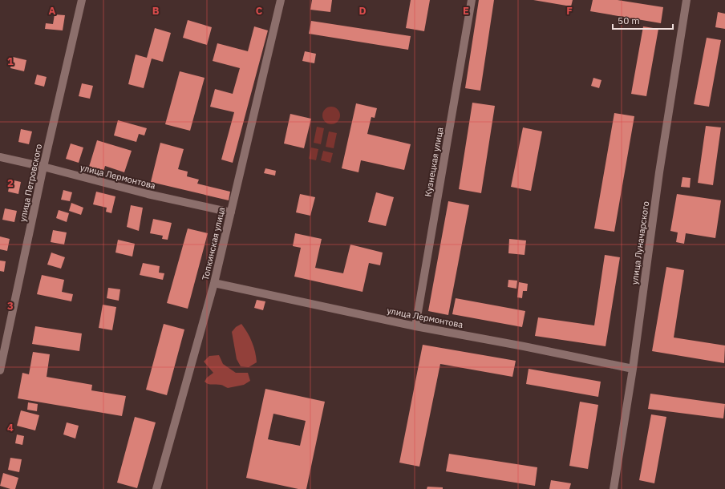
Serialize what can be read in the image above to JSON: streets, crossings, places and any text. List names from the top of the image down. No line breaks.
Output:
{"streets":{"street":["Кузнецкая улица","улица Лермонтова","улица Петровского","улица Луначарского","Топкинская улица"]},"crossings":[["Кузнецкая улица","улица Лермонтова"],["улица Лермонтова","улица Петровского"],["улица Лермонтова","улица Луначарского"],["улица Лермонтова","Топкинская улица"]],"scale_bar":"50 m","grid":{"columns":["A","B","C","D","E","F"],"rows":["1","2","3","4"]}}
